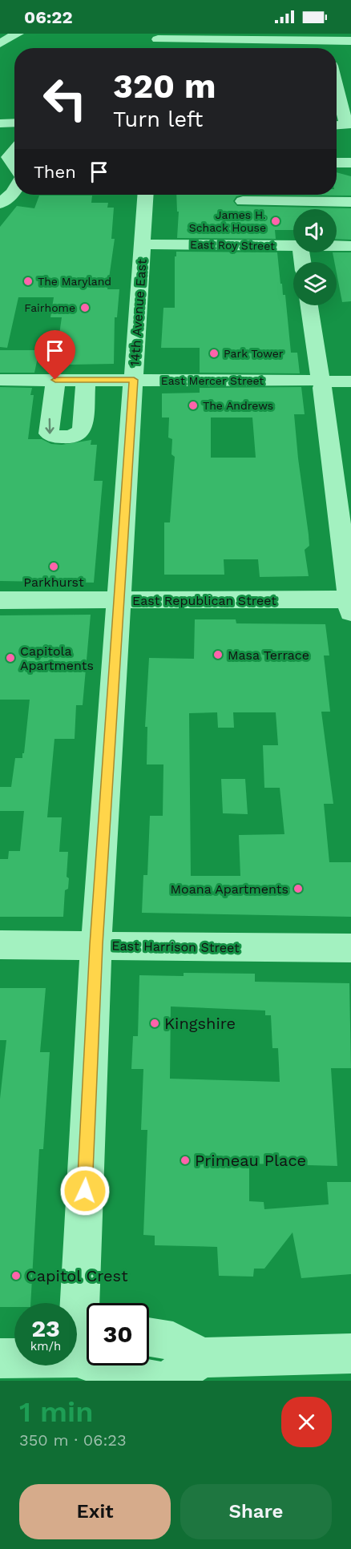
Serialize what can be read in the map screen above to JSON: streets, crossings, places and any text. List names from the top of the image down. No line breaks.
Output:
{"streets":{"street":["East Roy Street","14th Avenue East","East Mercer Street","East Republican Street","East Harrison Street"]},"crossings":[["East Roy Street","14th Avenue East"],["14th Avenue East","East Mercer Street"],["14th Avenue East","East Republican Street"],["14th Avenue East","East Harrison Street"]],"places":["James H. Schack House","The Maryland","Fairhome","Park Tower","The Andrews","Parkhurst","Masa Terrace","Capitola Apartments","Moana Apartments","Kingshire","Primeau Place","Capitol Crest"],"page":{"status":"06:22","turn":["320 m","Turn left"],"then":"Then","speed":"23 km/h","limit":"30","heading":["1 min","350 m · 06:23"],"buttons":["Exit","Share"]}}
